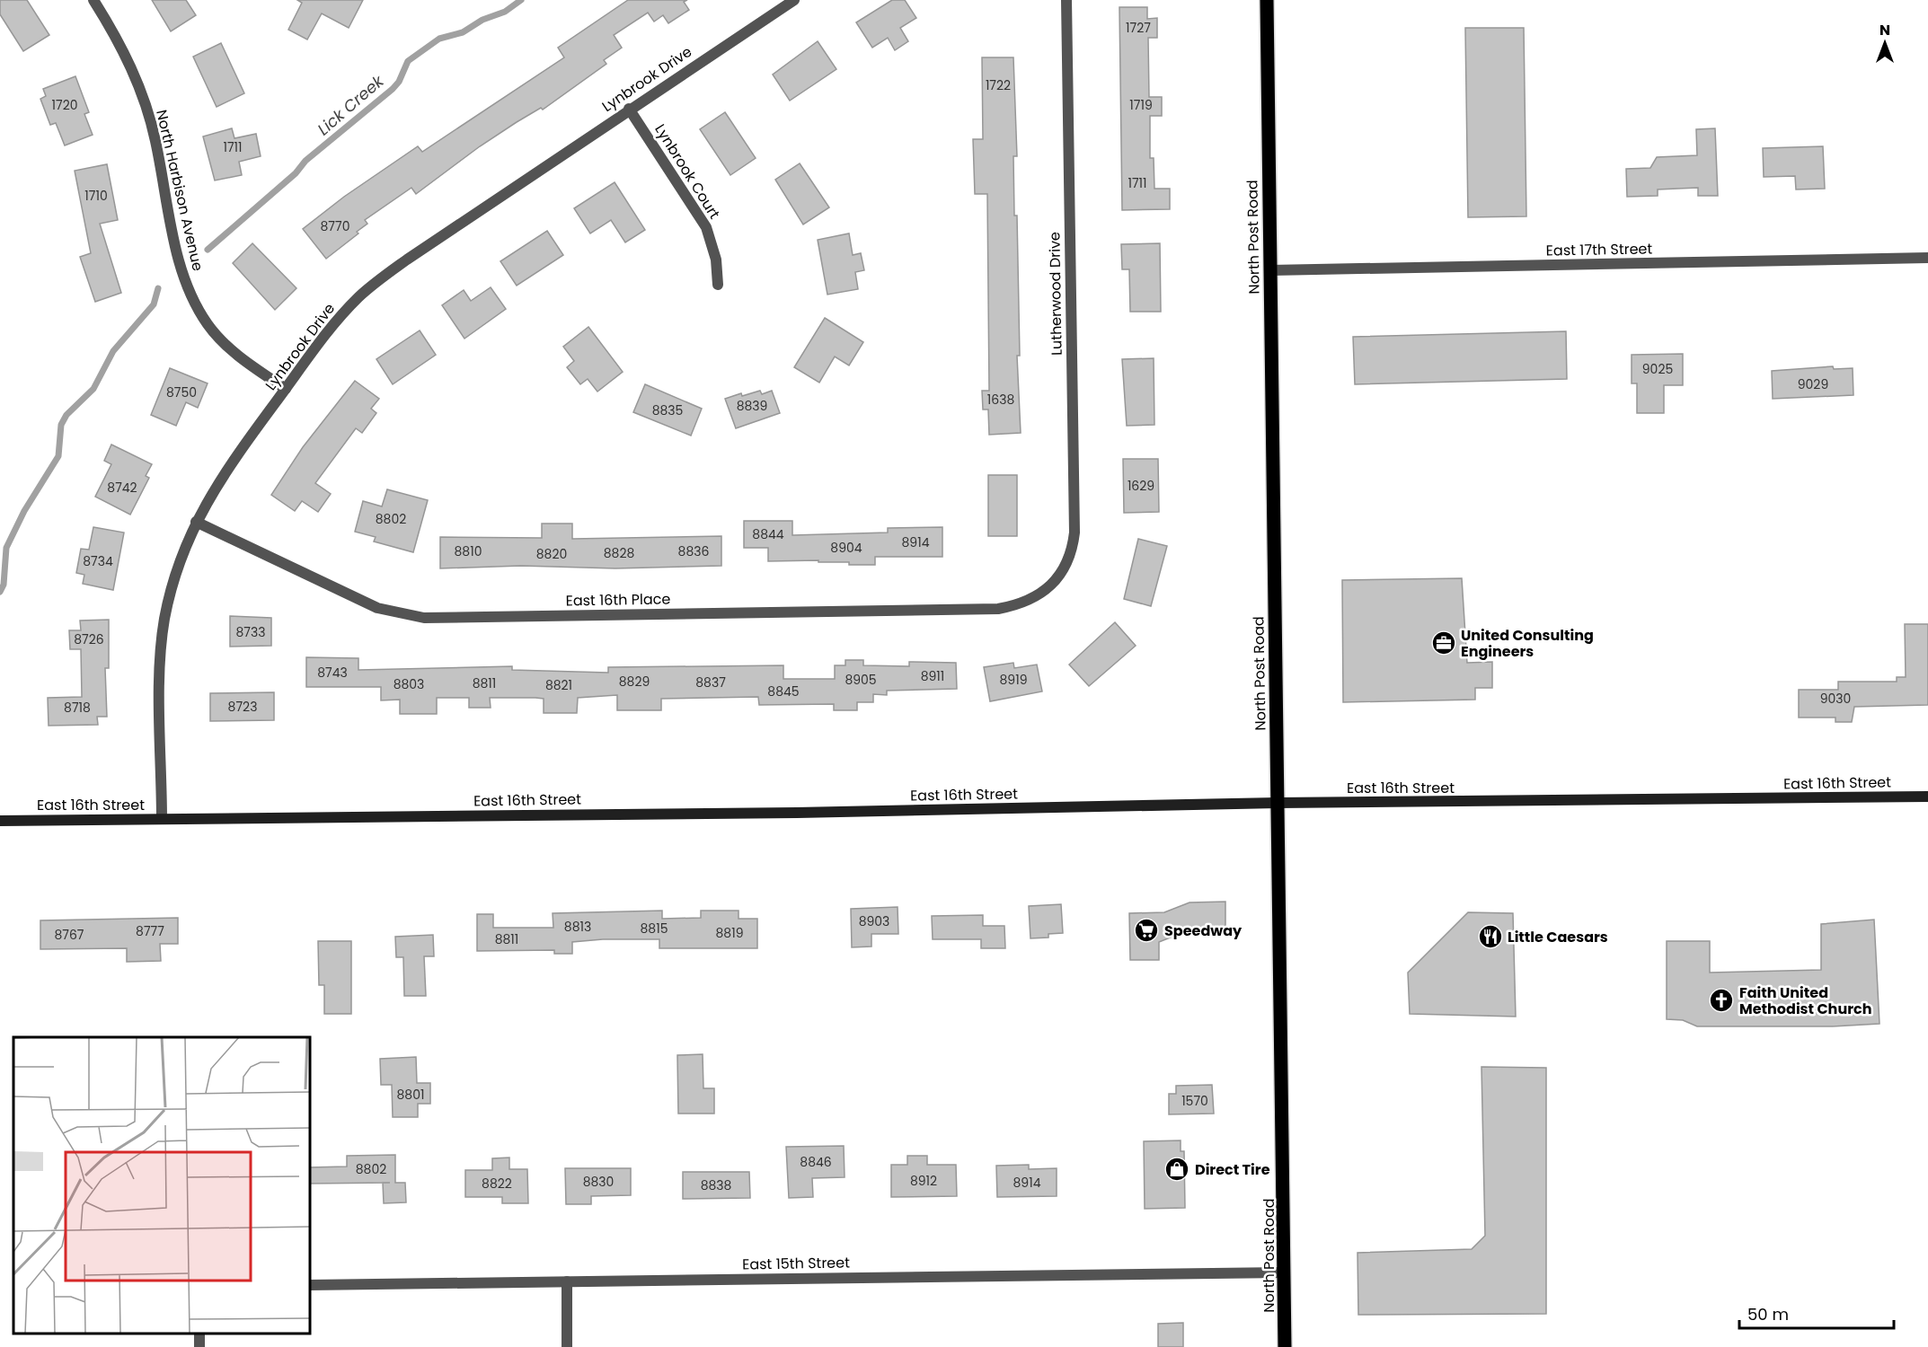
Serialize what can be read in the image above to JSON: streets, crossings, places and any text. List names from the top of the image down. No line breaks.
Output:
{"streets":{"main road":["North Post Road"],"street":["Lynbrook Drive","Lynbrook Court","North Harbison Avenue","East 17th Street","Lutherwood Drive","East 16th Place","East 16th Street","East 15th Street"]},"crossings":[["Lynbrook Drive","Lynbrook Court"],["Lynbrook Drive","North Harbison Avenue"],["Lynbrook Drive","East 16th Place"],["Lynbrook Drive","East 16th Street"],["North Post Road","East 17th Street"],["North Post Road","East 16th Street"],["North Post Road","East 15th Street"],["Lutherwood Drive","East 16th Place"]],"water":["Lick Creek"],"places":{"office":["United Consulting Engineers"],"supermarket":["Speedway"],"restaurant":["Little Caesars"],"church":["Faith United Methodist Church"],"shop":["Direct Tire"]},"house_numbers":["1727","1722","1720","1719","1711","1711","1710","8770","9025","9029","8750","1638","8839","8835","1629","8742","8802","8844","8914","8904","8810","8836","8828","8820","8734","8733","8726","8743","8911","8905","8919","8829","8837","8811","8803","8821","8845","9030","8723","8718","8903","8813","8815","8777","8819","8767","8811","8801","1570","8846","8802","8912","8830","8914","8822","8838"],"scale_bar":"50 m","north":"top"}
